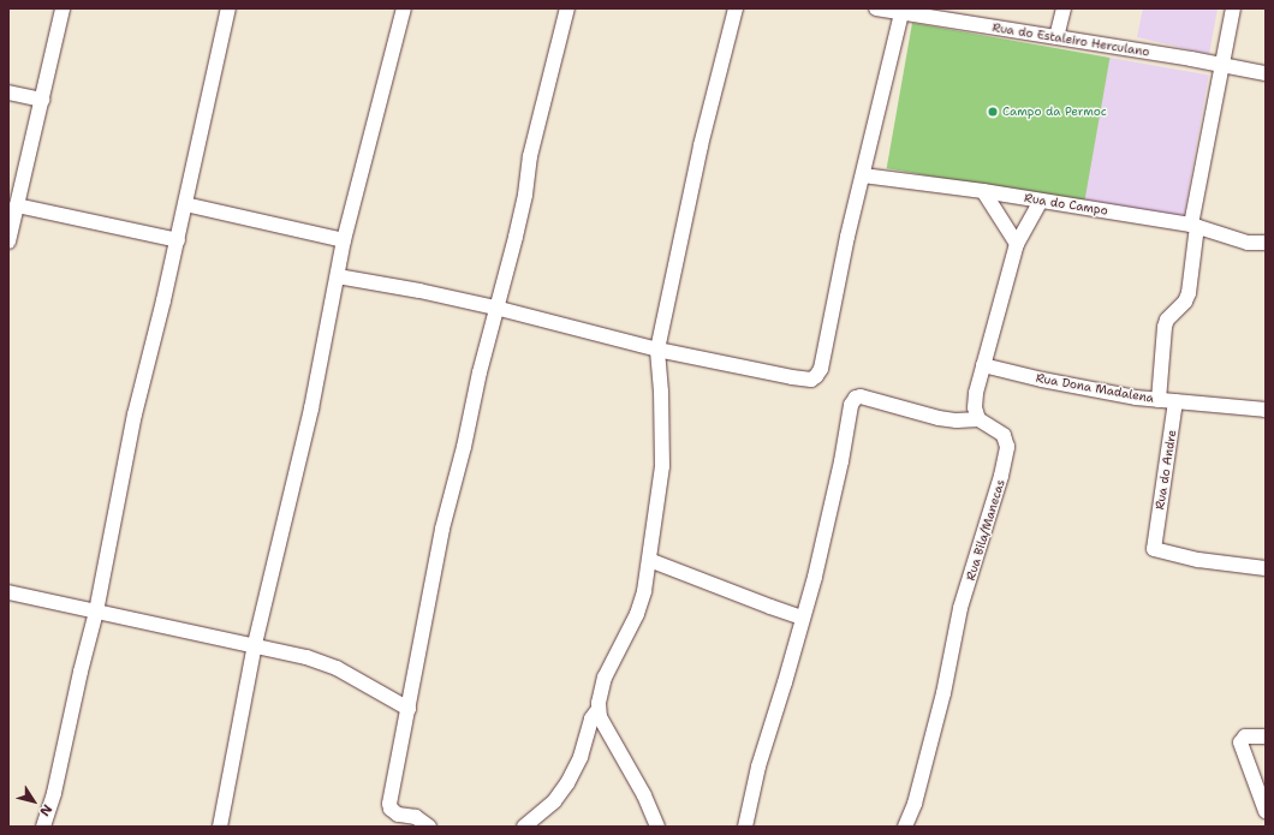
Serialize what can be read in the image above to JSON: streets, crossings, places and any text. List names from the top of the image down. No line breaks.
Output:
{"streets":{"street":["Rua do Estaleiro Herculano","Rua do Campo","Rua Dona Madalena","Rua do Andre","Rua Bila/Manecas"]},"crossings":[["Rua Dona Madalena","Rua do Andre"]],"places":["Campo da Permoc"],"north":"bottom right"}
